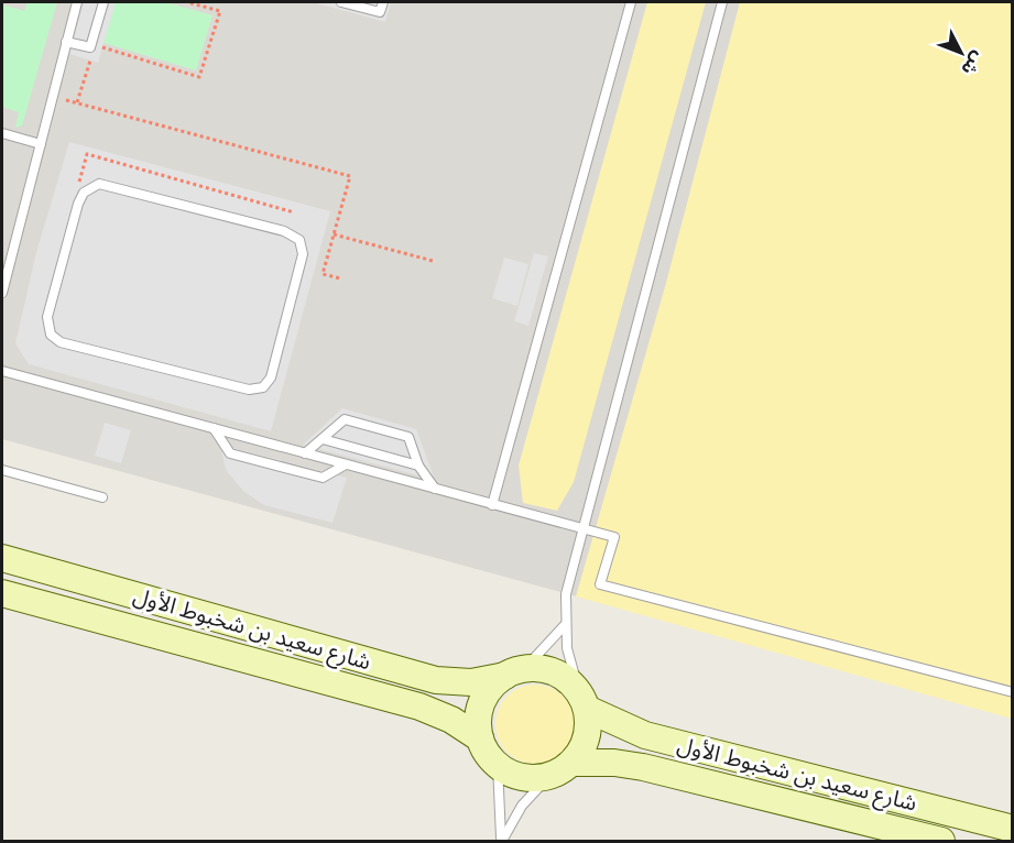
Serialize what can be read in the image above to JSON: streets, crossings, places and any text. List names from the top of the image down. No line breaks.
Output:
{"streets":{"main road":["شارع سعيد بن شخبوط الأول"]},"north":"bottom right"}
